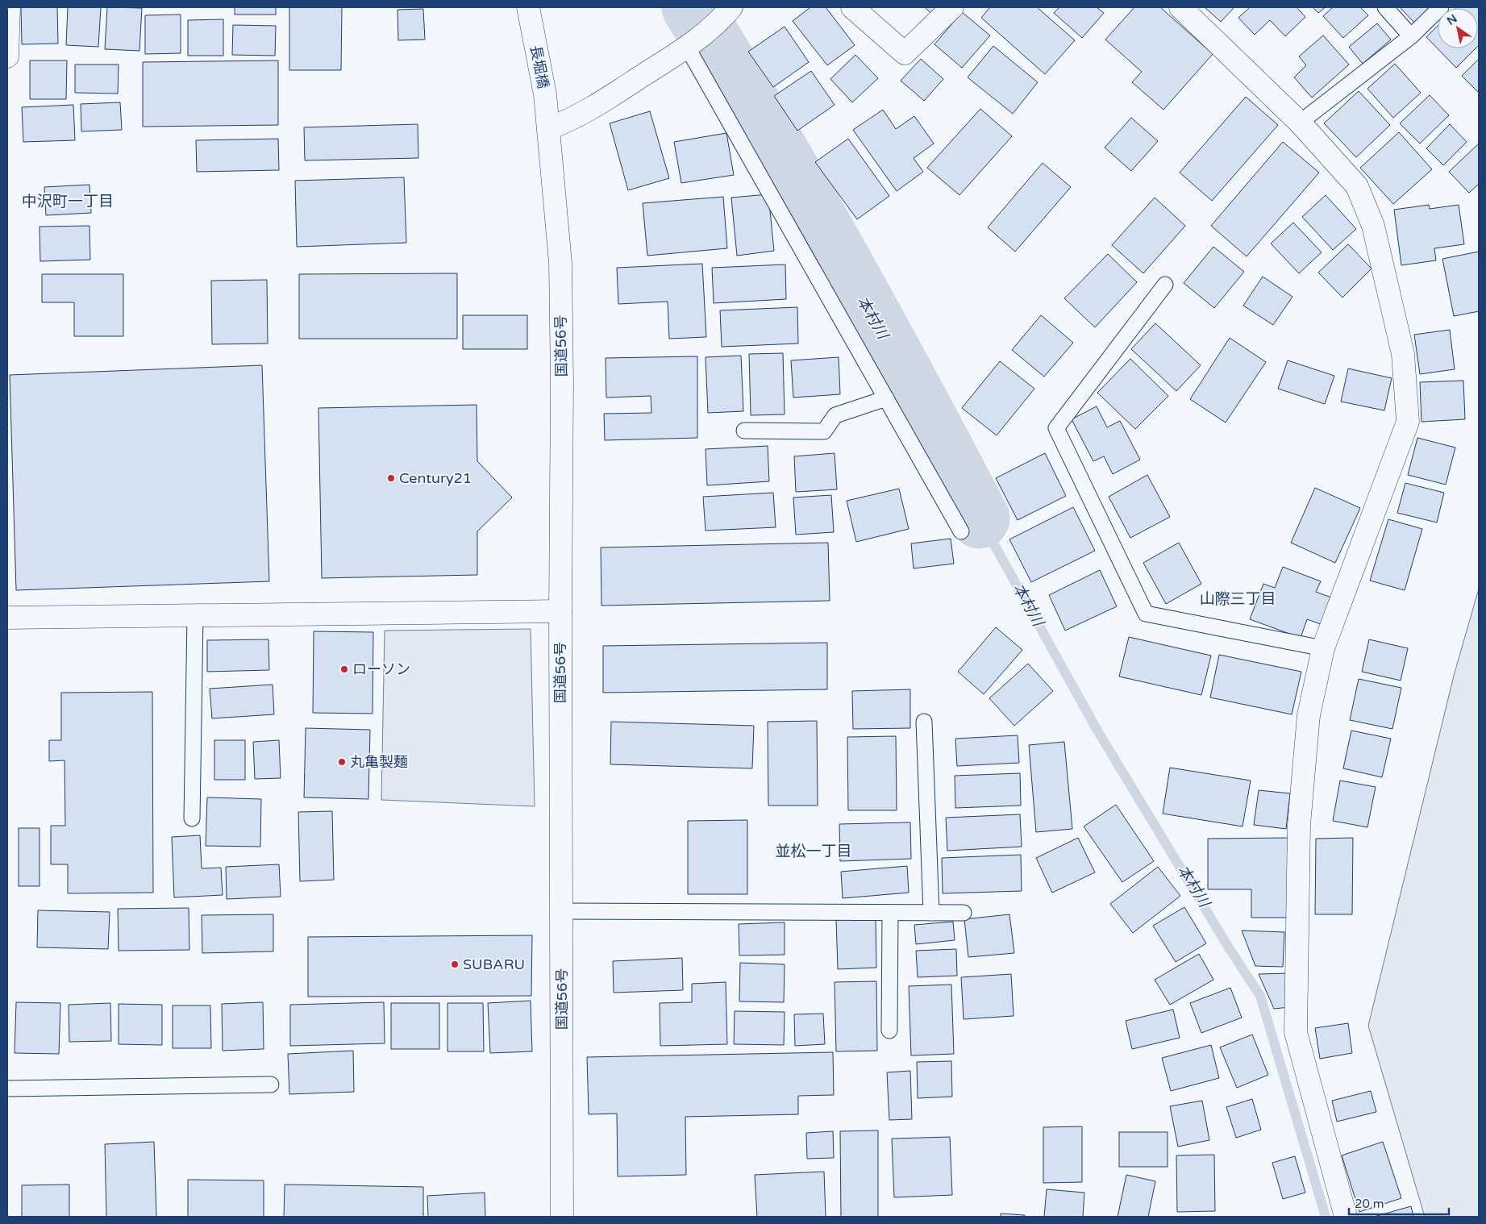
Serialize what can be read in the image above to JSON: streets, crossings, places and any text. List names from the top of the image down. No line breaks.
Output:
{"streets":{"main road":["長堀橋","国道56号"]},"crossings":[["長堀橋","国道56号"]],"districts":["中沢町一丁目","山際三丁目","並松一丁目"],"water":["本村川"],"places":["Century21","ローソン","丸亀製麺","SUBARU"],"scale_bar":"20 m","north":"top left"}
